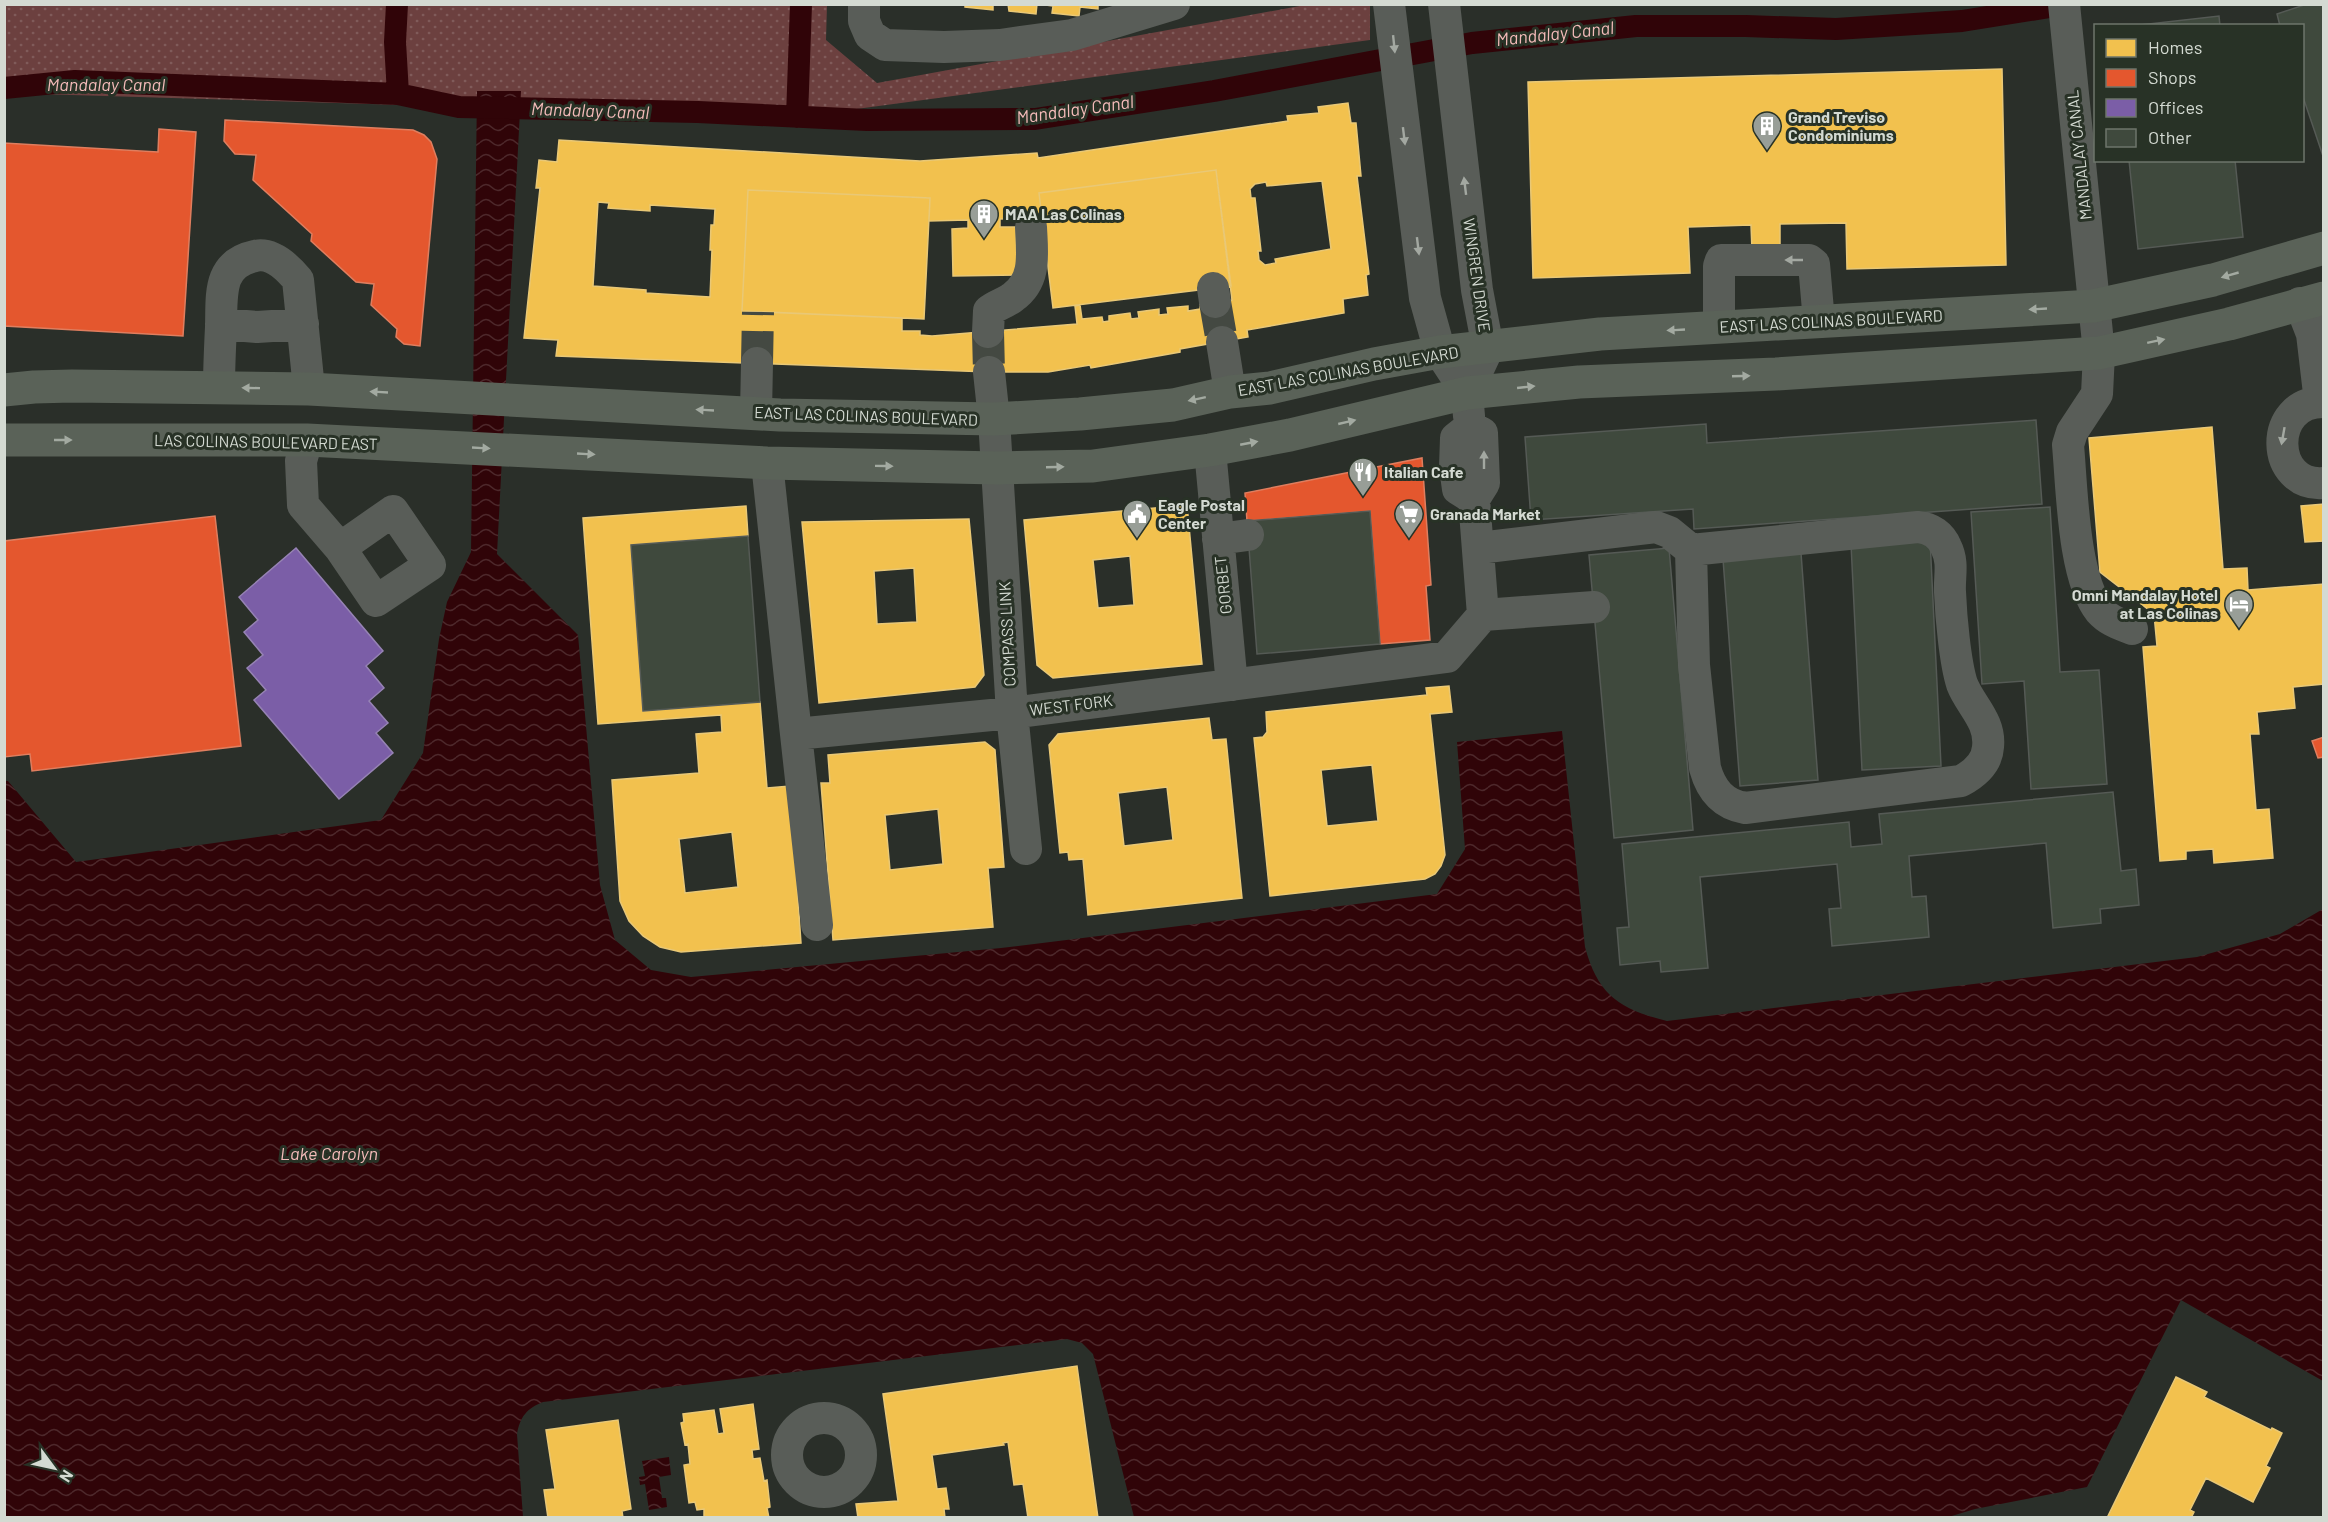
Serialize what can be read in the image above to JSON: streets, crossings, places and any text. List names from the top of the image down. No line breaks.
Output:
{"streets":{"main road":["EAST LAS COLINAS BOULEVARD","LAS COLINAS BOULEVARD EAST"],"street":["MANDALAY CANAL","WINGREN DRIVE","GORBET","COMPASS LINK","WEST FORK"]},"crossings":[["MANDALAY CANAL","EAST LAS COLINAS BOULEVARD"],["WINGREN DRIVE","EAST LAS COLINAS BOULEVARD"],["EAST LAS COLINAS BOULEVARD","COMPASS LINK"],["GORBET","WEST FORK"],["COMPASS LINK","WEST FORK"]],"water":["Mandalay Canal","Lake Carolyn"],"places":{"building":["Grand Treviso Condominiums","MAA Las Colinas"],"restaurant":["Italian Cafe"],"public building":["Eagle Postal Center"],"supermarket":["Granada Market"],"hotel":["Omni Mandalay Hotel at Las Colinas"]},"legend":["Homes","Shops","Offices","Other"],"north":"bottom right"}
